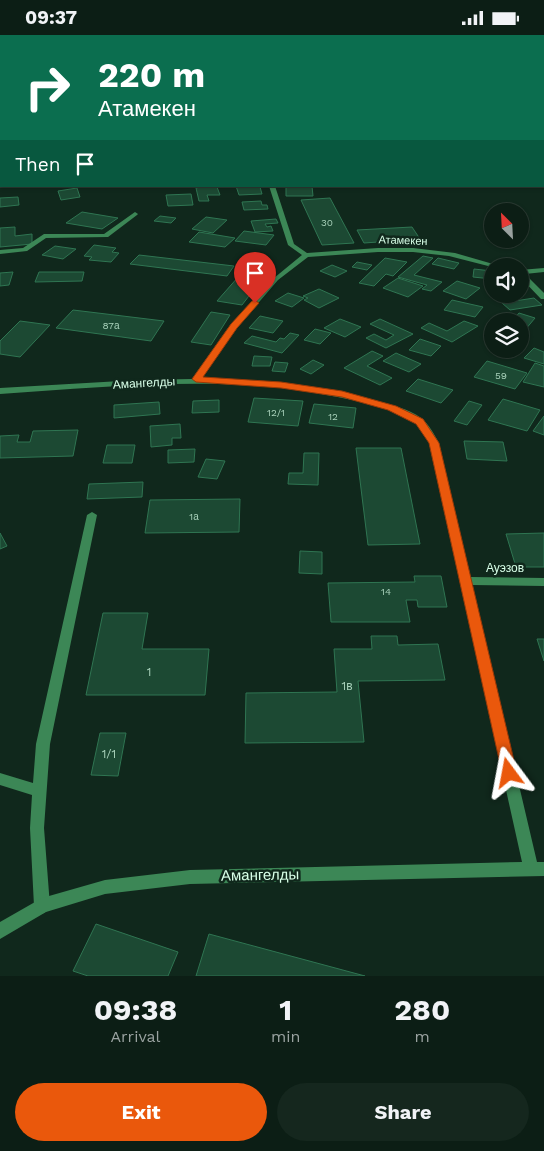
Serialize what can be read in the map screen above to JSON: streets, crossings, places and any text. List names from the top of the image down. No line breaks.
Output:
{"streets":{"street":["Атамекен","Амангелды","Ауэзов"]},"crossings":[["Амангелды","Ауэзов"]],"house_numbers":["30","87а","59","12/1","12","1а","14","1","1в","1/1"],"north":"top left","page":{"status":"09:37","turn":["220 m","Атамекен"],"then":"Then","eta":["09:38","Arrival","1","min","280","m"],"buttons":["Exit","Share"]}}
